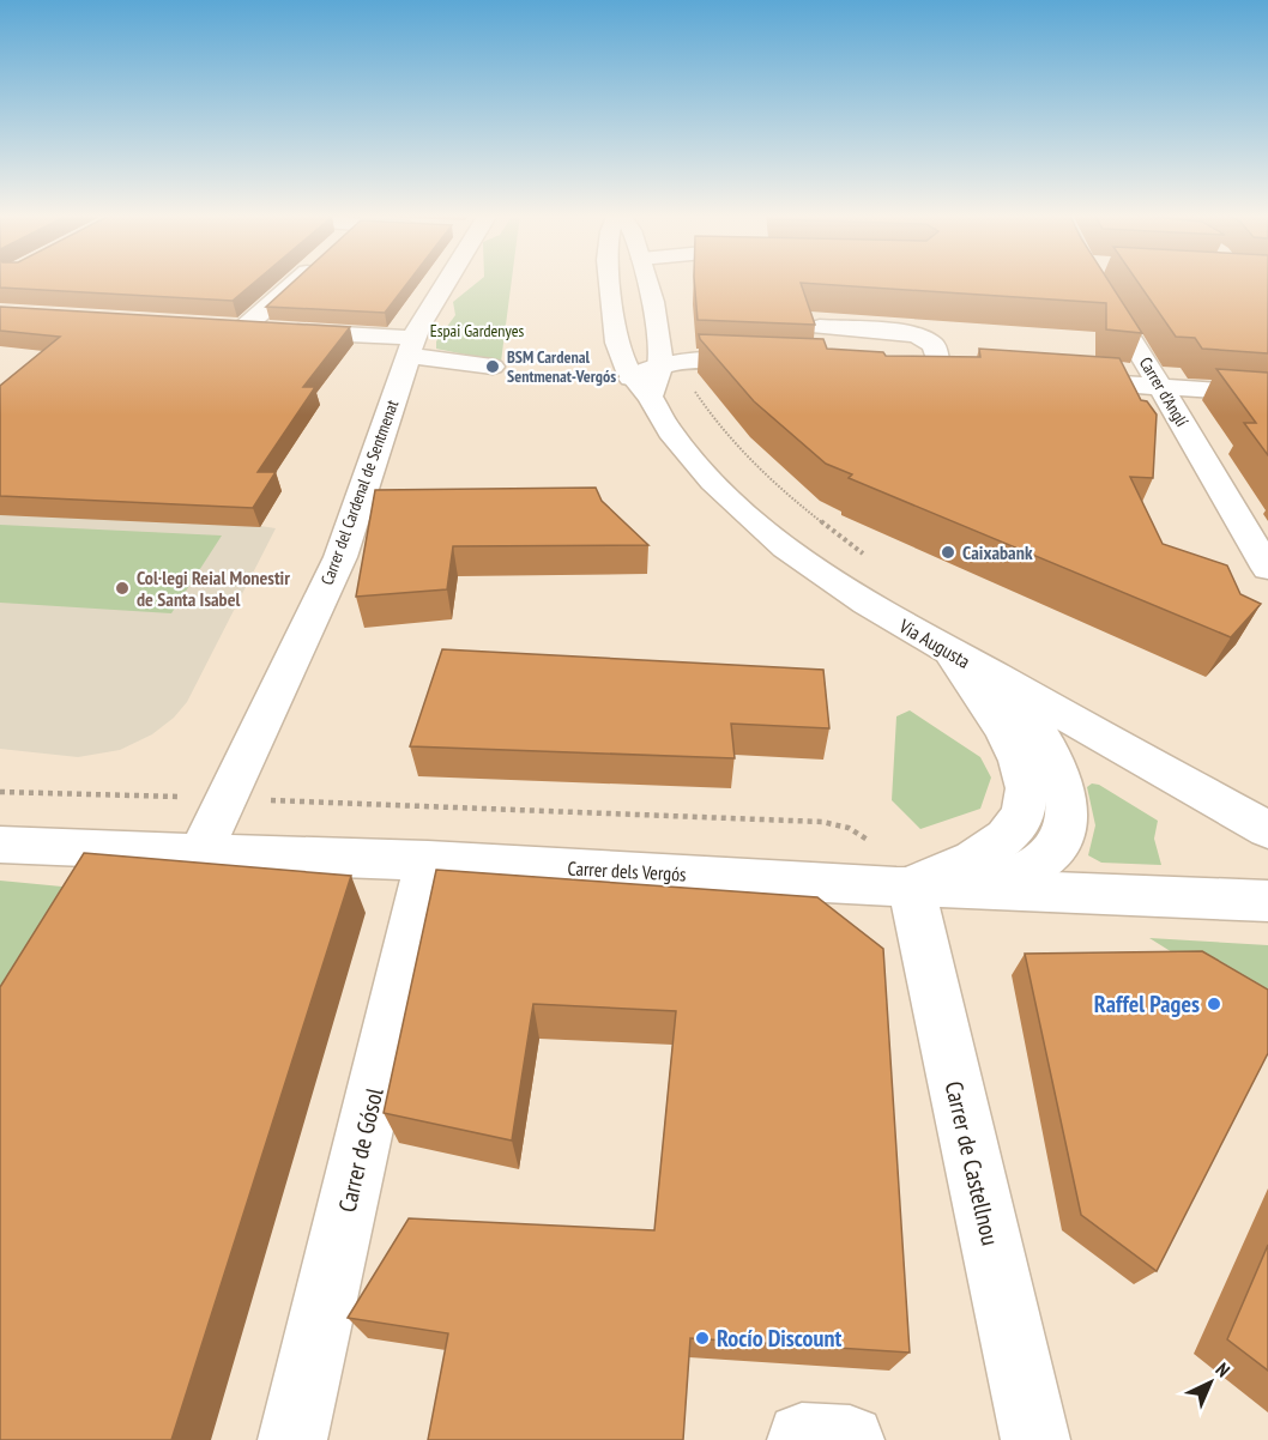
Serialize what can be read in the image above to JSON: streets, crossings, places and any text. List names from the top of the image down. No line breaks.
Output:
{"streets":{"street":["Carrer d'Anglí","Carrer del Cardenal de Sentmenat","Via Augusta","Carrer dels Vergós","Carrer de Gósol","Carrer de Castellnou"]},"crossings":[["Carrer del Cardenal de Sentmenat","Carrer dels Vergós"],["Via Augusta","Carrer dels Vergós"],["Carrer dels Vergós","Carrer de Gósol"],["Carrer dels Vergós","Carrer de Castellnou"]],"parks":["Espai Gardenyes"],"places":["BSM Cardenal Sentmenat-Vergós","Caixabank","Col·legi Reial Monestir de Santa Isabel","Raffel Pages","Rocío Discount"],"north":"top right"}
